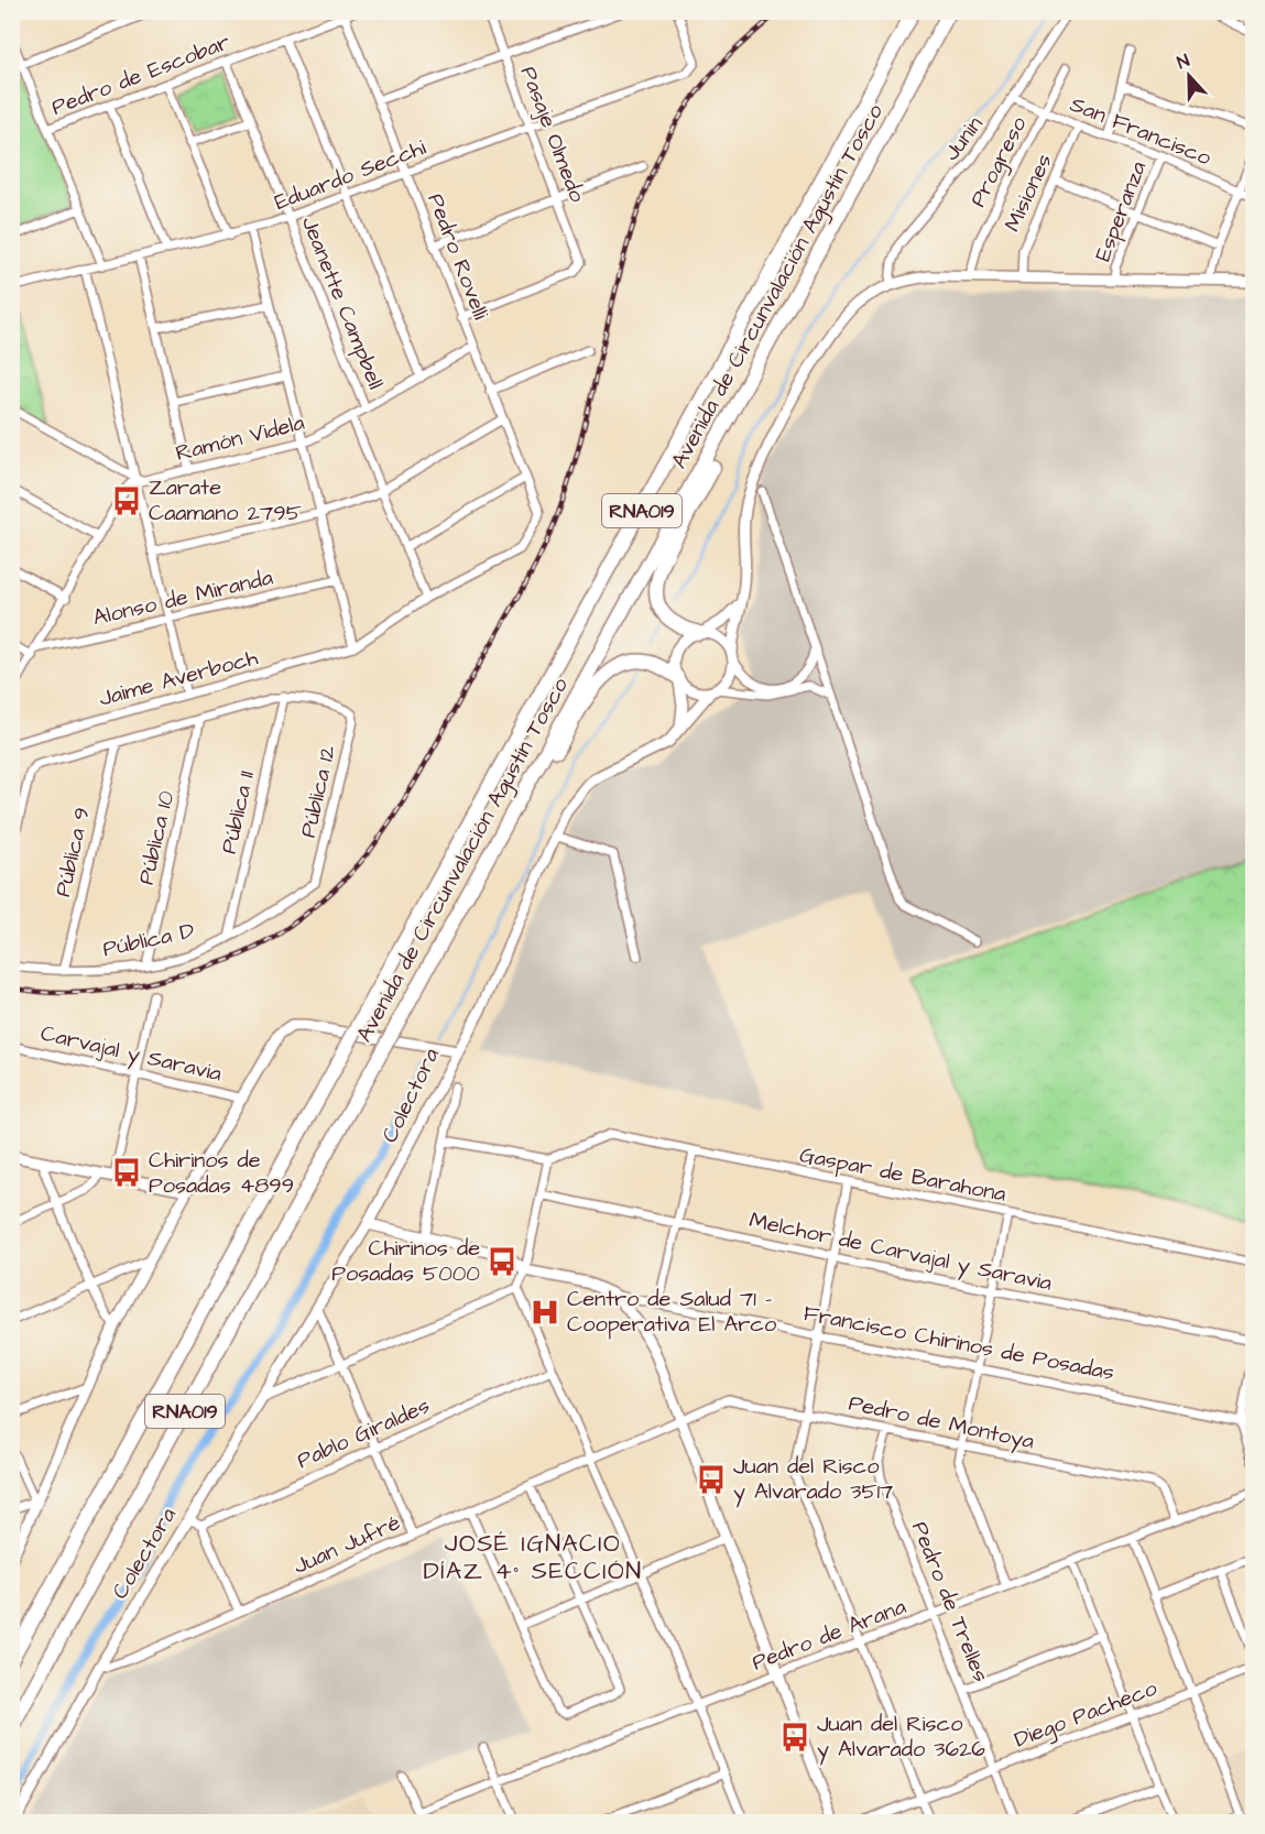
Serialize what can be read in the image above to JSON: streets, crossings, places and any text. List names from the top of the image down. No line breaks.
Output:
{"streets":{"highway":["Avenida de Circunvalación Agustín Tosco","RNA019"],"main road":["Colectora"],"street":["Pedro de Escobar","San Francisco","Pasaje Olmedo","Junin","Progreso","Eduardo Secchi","Misiones","Esperanza","Pedro Rovelli","Jeanette Campbell","Ramón Videla","Alonso de Miranda","Jaime Averboch","Pública 12","Pública 11","Pública 10","Pública 9","Pública D","Carvajal y Saravia","Gaspar de Barahona","Melchor de Carvajal y Saravia","Francisco Chirinos de Posadas","Pedro de Montoya","Pablo Giraldes","Juan Jufré","Pedro de Trelles","Pedro de Arana","Diego Pacheco"]},"crossings":[["Pedro de Escobar","Pedro Rovelli"],["Pedro de Escobar","Jeanette Campbell"],["San Francisco","Junin"],["San Francisco","Progreso"],["San Francisco","Misiones"],["San Francisco","Esperanza"],["Pasaje Olmedo","Eduardo Secchi"],["Pasaje Olmedo","Pedro Rovelli"],["Eduardo Secchi","Pedro Rovelli"],["Eduardo Secchi","Jeanette Campbell"],["Pedro Rovelli","Ramón Videla"],["Pedro Rovelli","Jaime Averboch"],["Jeanette Campbell","Ramón Videla"],["Jeanette Campbell","Jaime Averboch"],["Pública 12","Pública 11"],["Pública 12","Pública D"],["Pública 11","Pública D"],["Pública 10","Pública D"],["Pública 9","Pública D"],["Carvajal y Saravia","Colectora"],["Colectora","Juan Jufré"],["Pedro de Montoya","Juan Jufré"],["Pedro de Montoya","Pedro de Trelles"],["Pedro de Montoya","Pedro de Arana"],["Pedro de Trelles","Pedro de Arana"],["Pedro de Trelles","Diego Pacheco"]],"districts":["JOSÉ IGNACIO DÍAZ 4° SECCIÓN"],"places":{"bus stop":["Zarate Caamano 2795","Chirinos de Posadas 4899","Chirinos de Posadas 5000","Juan del Risco y Alvarado 3517","Juan del Risco y Alvarado 3626"],"hospital":["Centro de Salud 71 - Cooperativa El Arco"]},"north":"top"}
